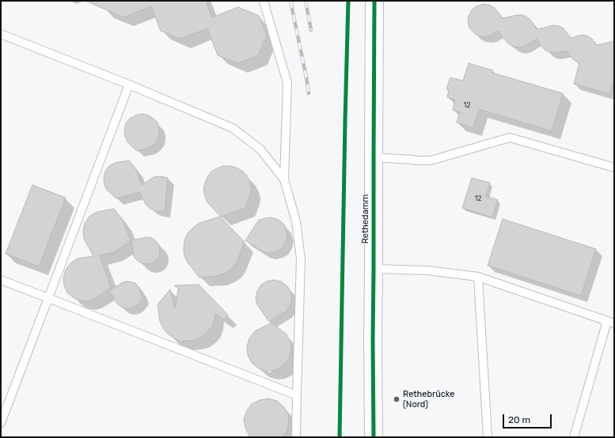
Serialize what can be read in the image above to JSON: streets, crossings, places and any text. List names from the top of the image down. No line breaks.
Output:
{"streets":{"main road":["Rethedamm"]},"places":["Rethebrücke (Nord)"],"house_numbers":["12","12"],"scale_bar":"20 m"}
